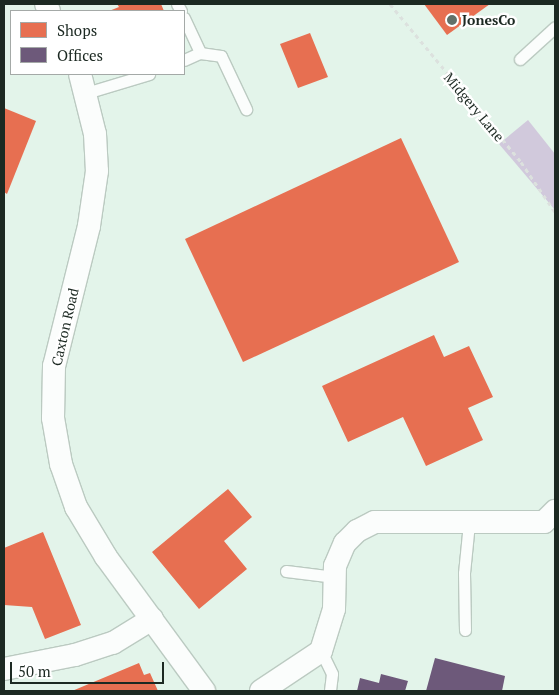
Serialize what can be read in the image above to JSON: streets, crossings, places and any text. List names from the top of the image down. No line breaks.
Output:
{"streets":{"street":["Caxton Road"],"path":["Midgery Lane"]},"places":["JonesCo"],"legend":["Shops","Offices"],"scale_bar":"50 m"}
